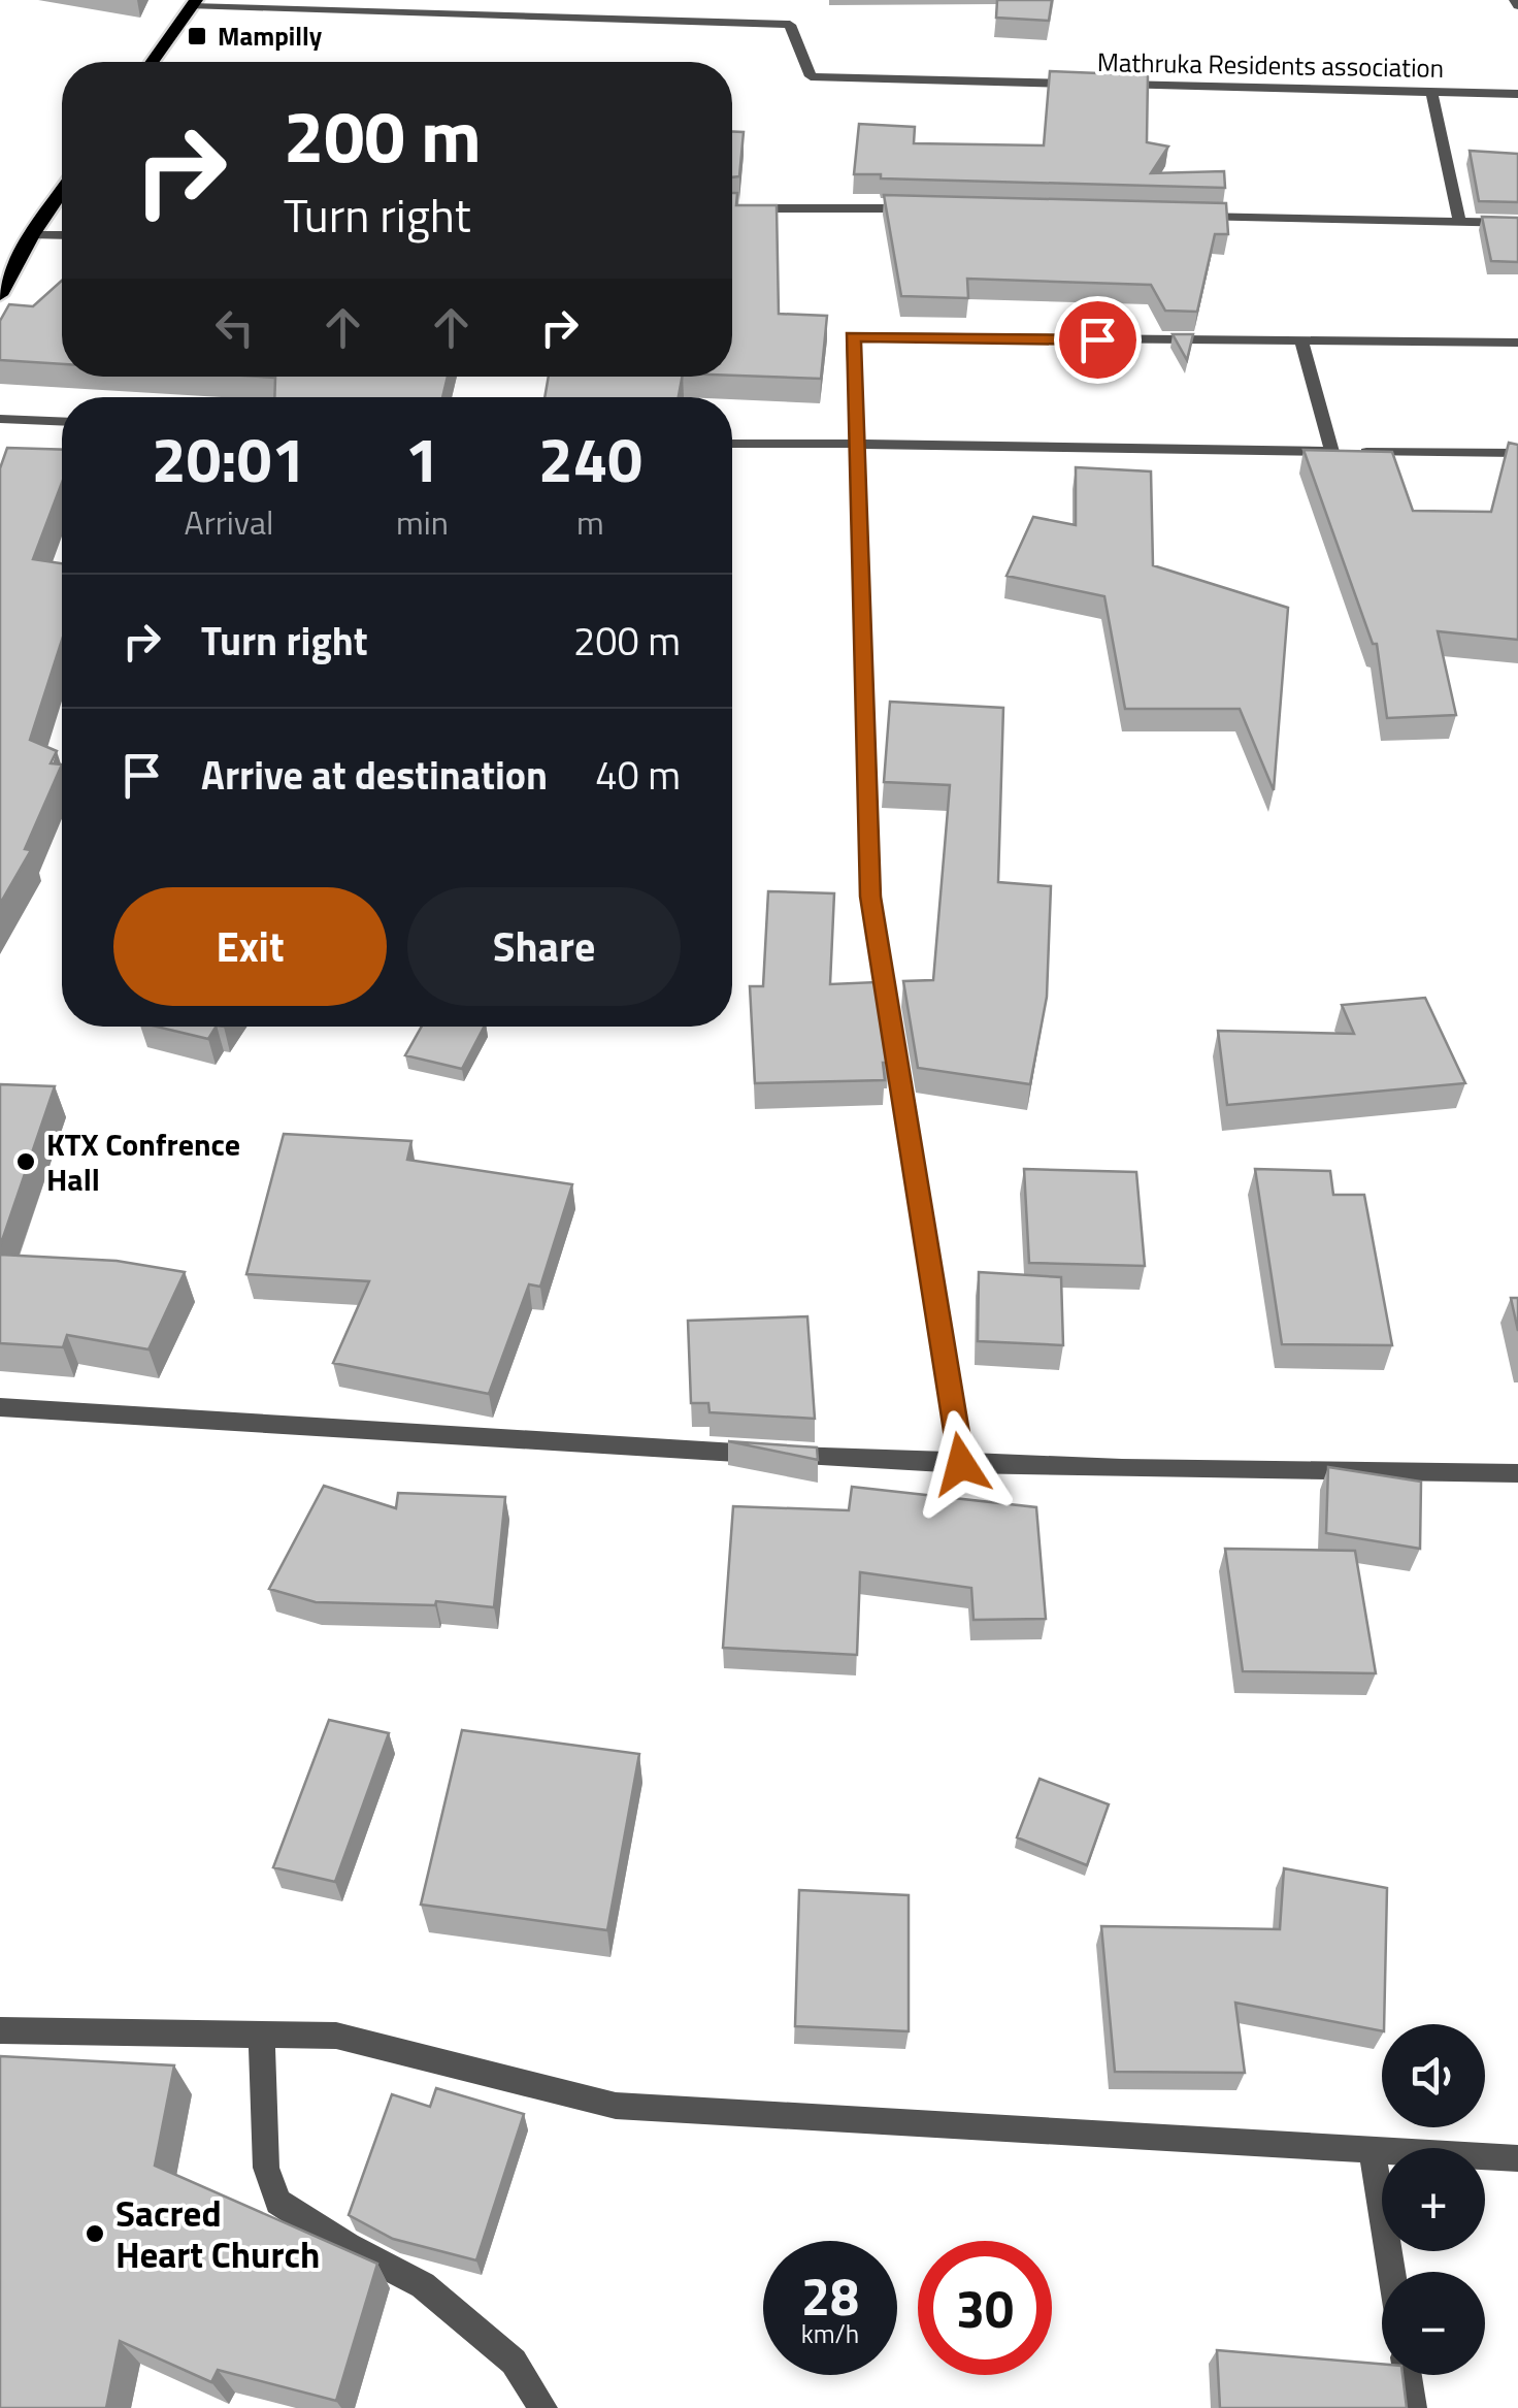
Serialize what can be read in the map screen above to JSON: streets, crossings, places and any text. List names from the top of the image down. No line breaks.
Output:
{"streets":{"street":["Mathruka Residents association"]},"places":{"transit":["Mampilly"],"other":["KTX Confrence Hall","Sacred Heart Church"]},"page":{"turn":["200 m","Turn right"],"eta":["20:01","Arrival","1","min","240","m"],"list":[{"name":"Turn right","value":"200 m"},{"name":"Arrive at destination","value":"40 m"}],"buttons":["Exit","Share"],"map_buttons":["+","−"],"speed":"28 km/h","limit":"30"}}
